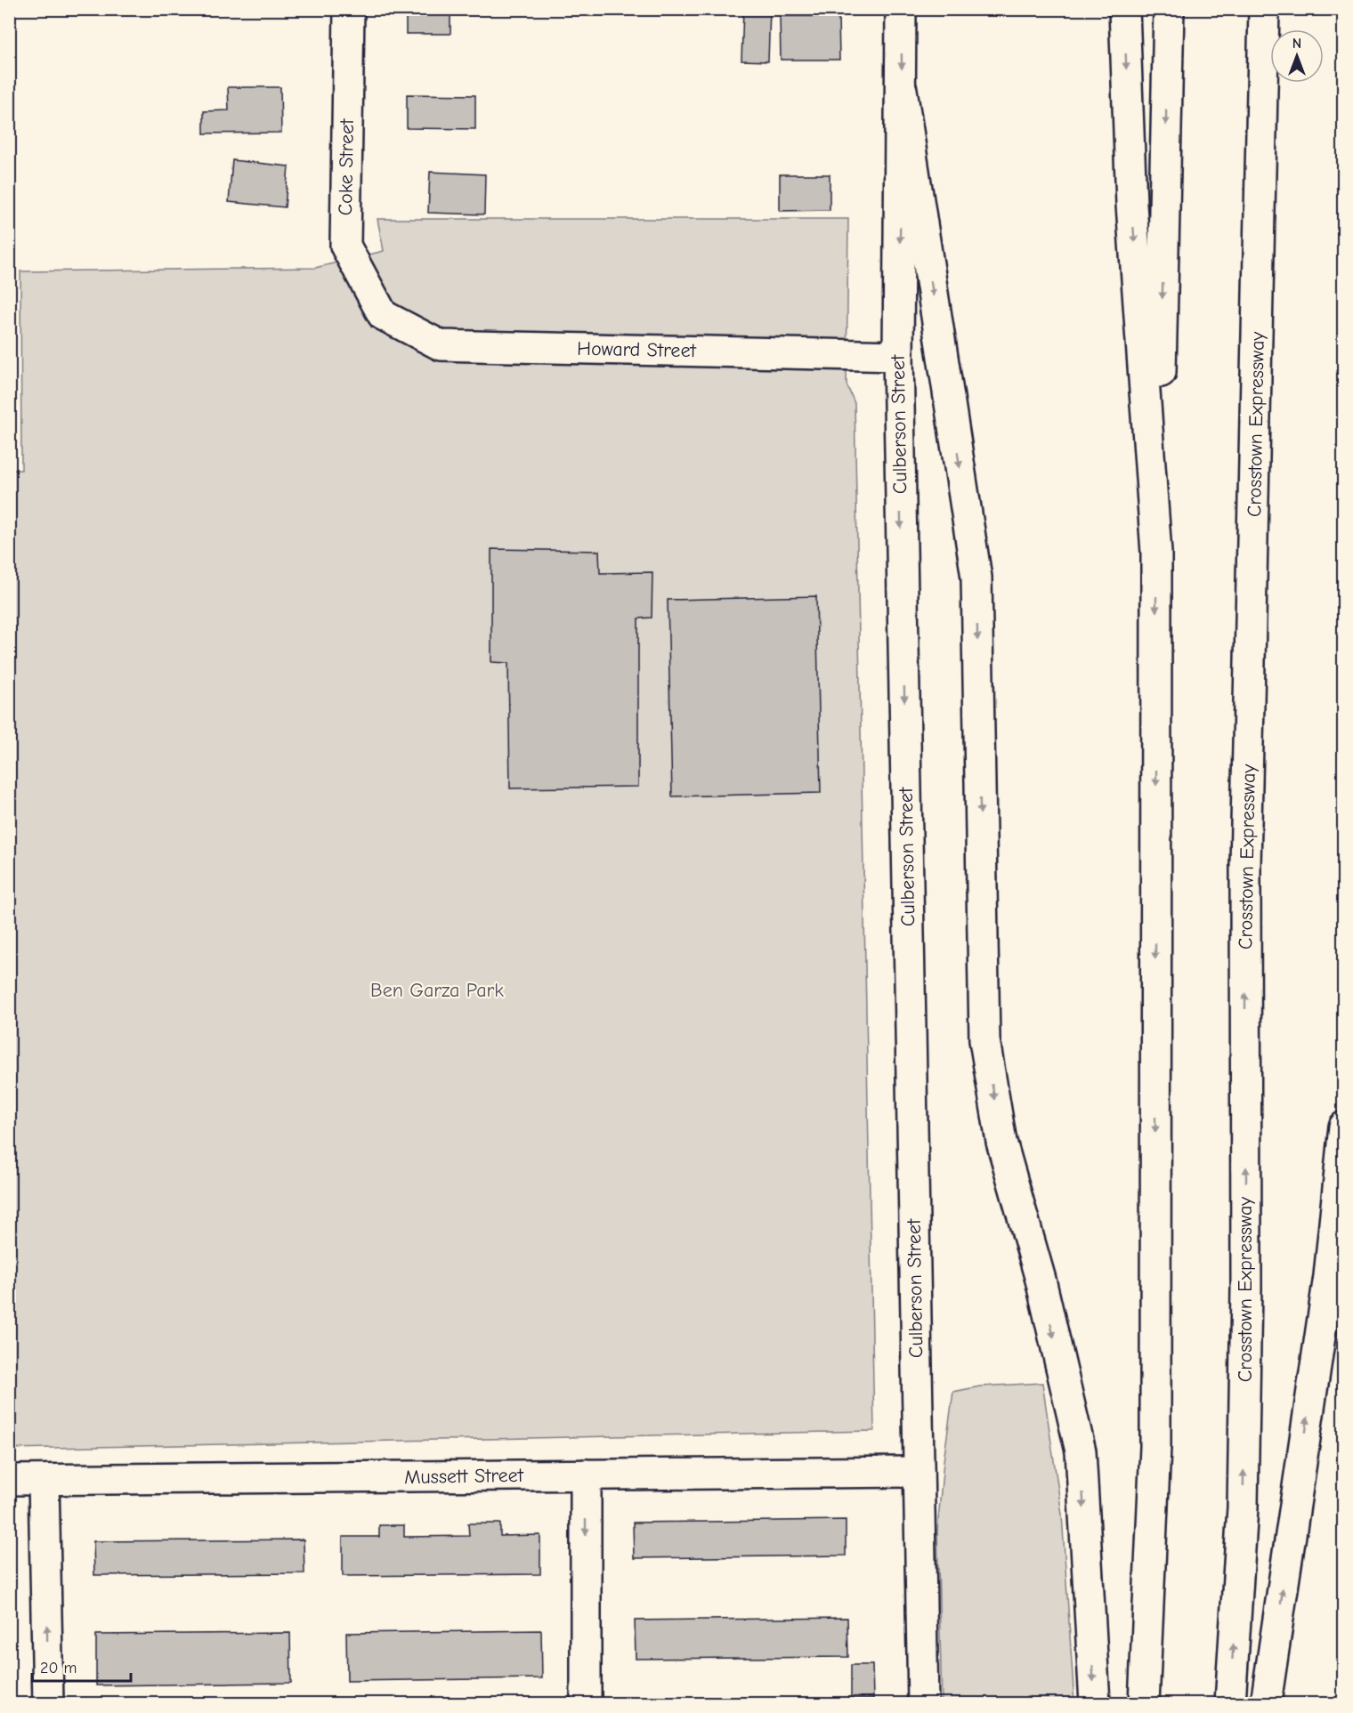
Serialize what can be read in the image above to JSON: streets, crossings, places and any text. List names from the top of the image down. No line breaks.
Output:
{"streets":{"main road":["Coke Street","Howard Street","Culberson Street","Crosstown Expressway","Mussett Street"]},"crossings":[["Coke Street","Howard Street"],["Howard Street","Culberson Street"],["Culberson Street","Mussett Street"]],"parks":["Ben Garza Park"],"scale_bar":"20 m","north":"top"}
